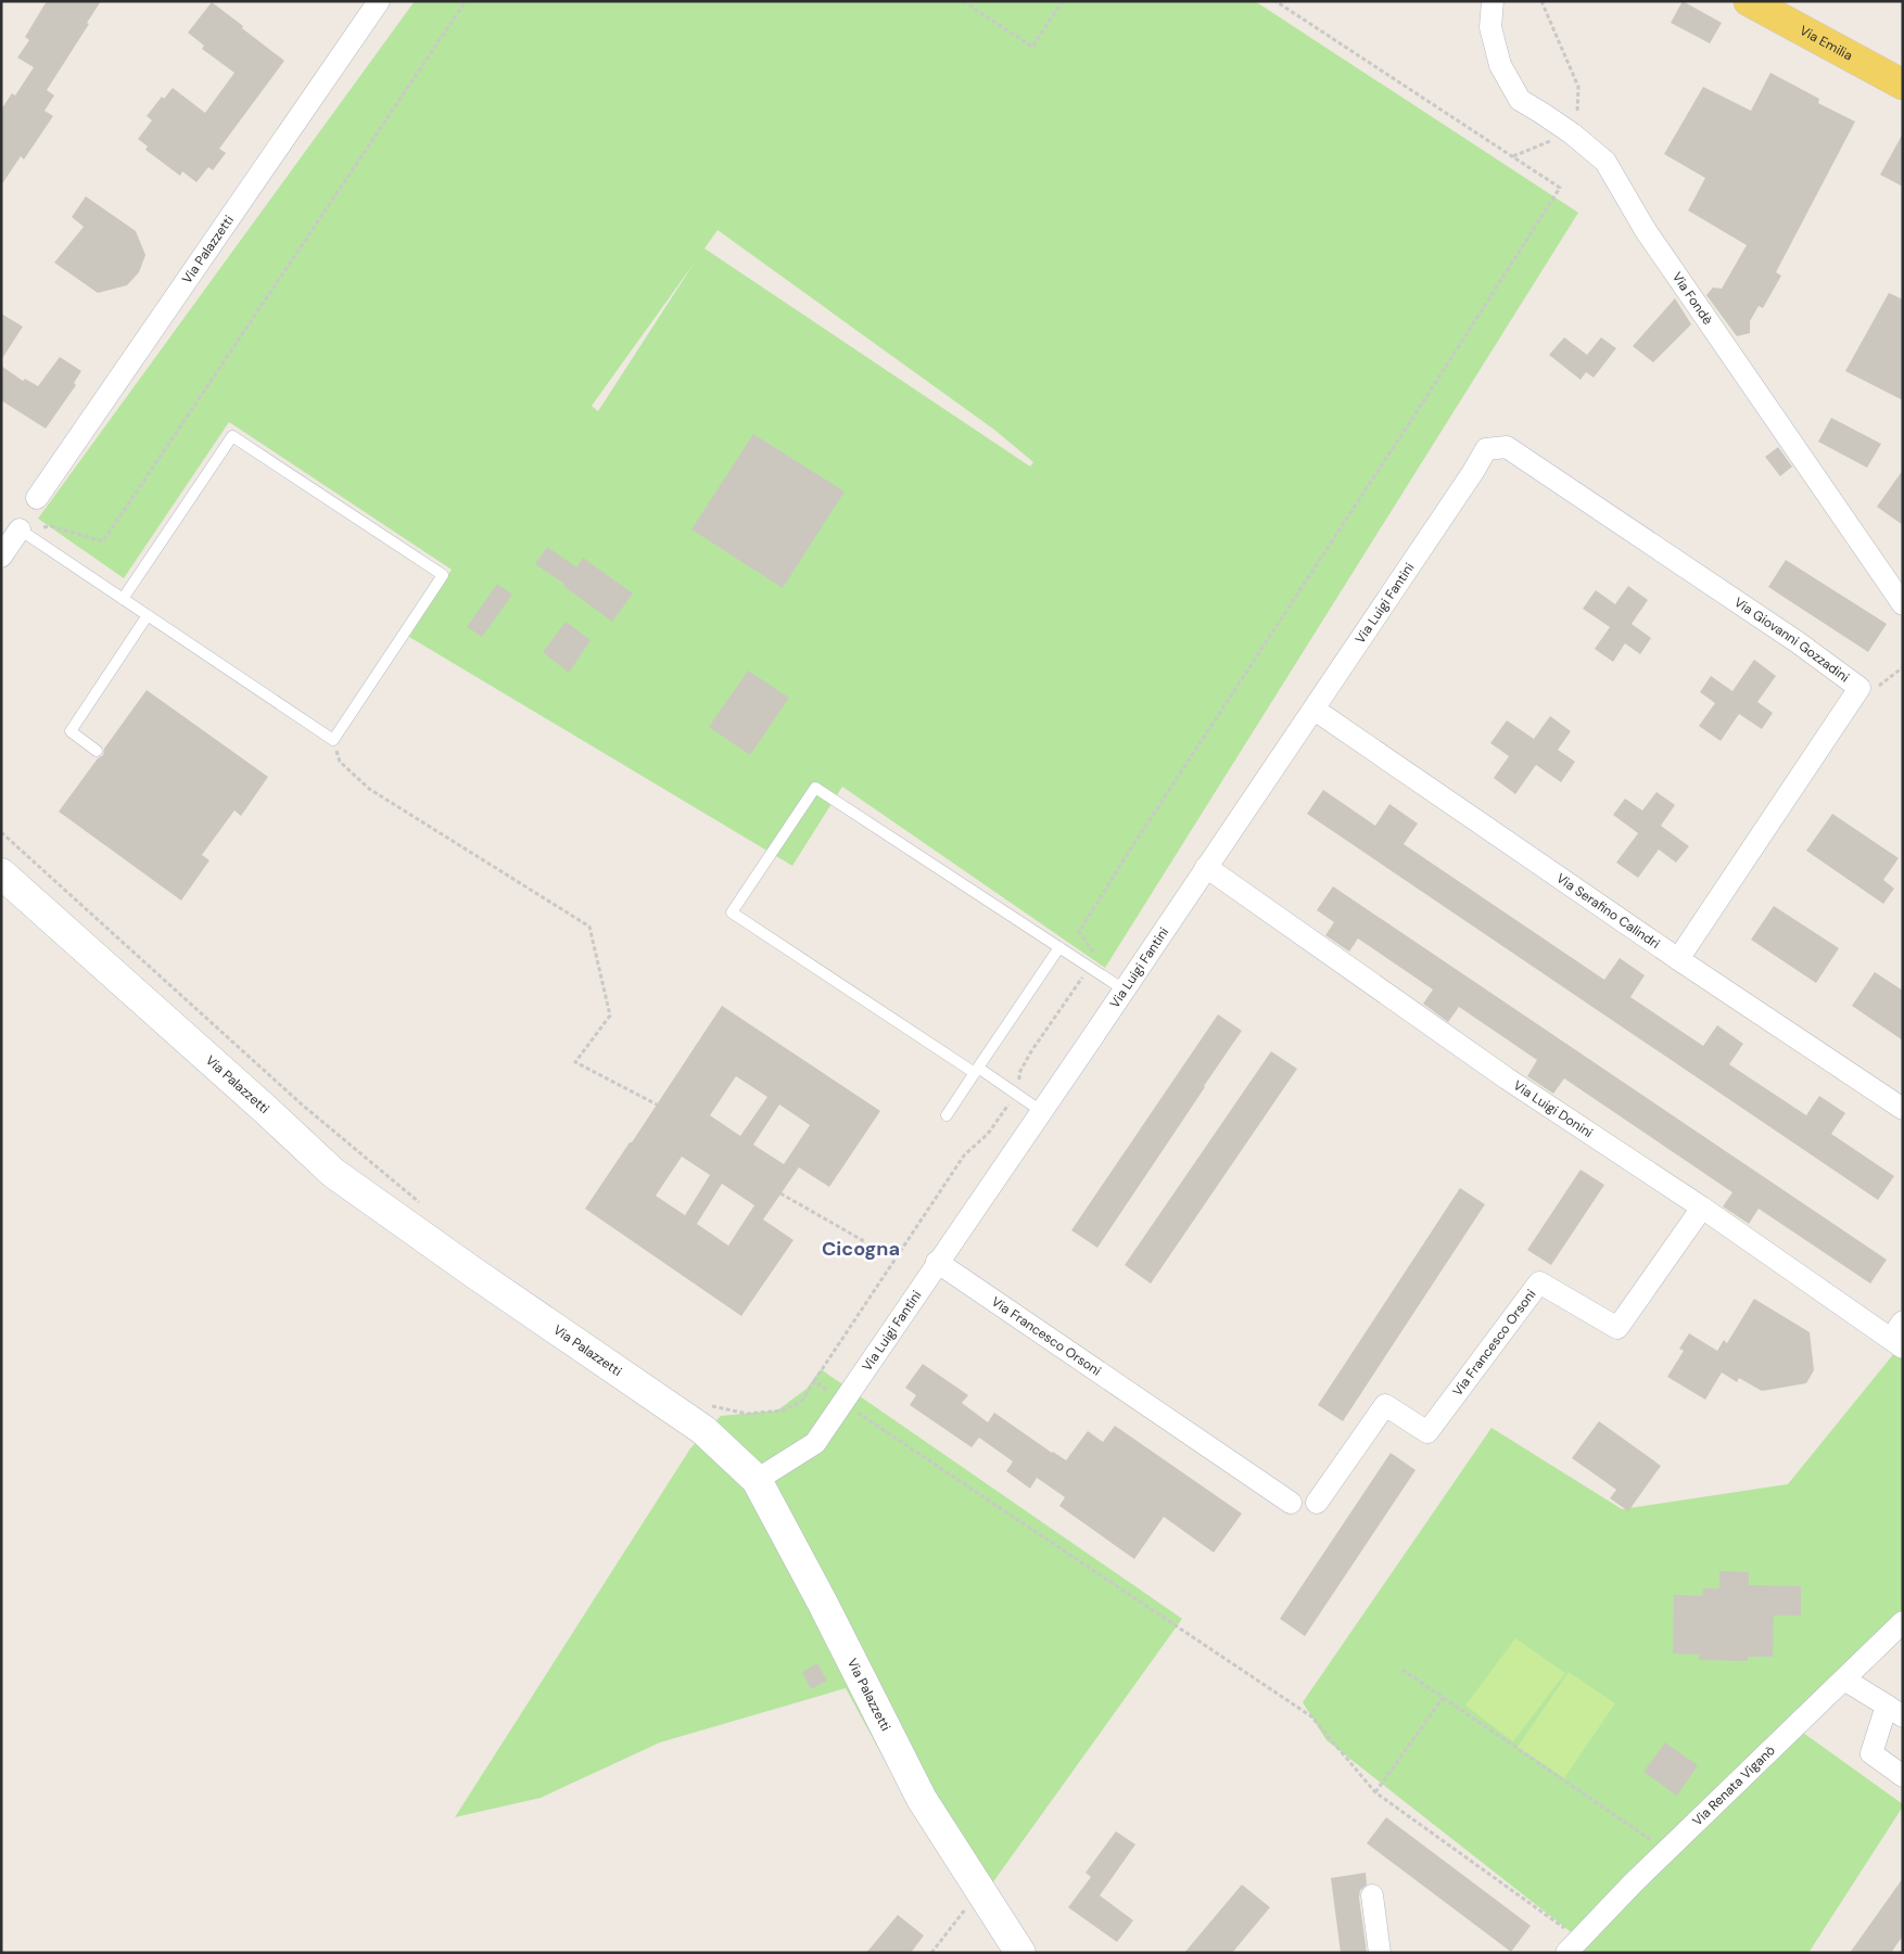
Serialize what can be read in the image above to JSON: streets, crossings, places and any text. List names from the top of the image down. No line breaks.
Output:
{"streets":{"main road":["Via Emilia","Via Palazzetti"],"street":["Via Fondè","Via Luigi Fantini","Via Giovanni Gozzadini","Via Serafino Calindri","Via Luigi Donini","Via Francesco Orsoni","Via Renata Viganò"]},"crossings":[["Via Palazzetti","Via Luigi Fantini"],["Via Luigi Fantini","Via Giovanni Gozzadini"],["Via Luigi Fantini","Via Serafino Calindri"],["Via Luigi Fantini","Via Luigi Donini"],["Via Luigi Fantini","Via Francesco Orsoni"],["Via Giovanni Gozzadini","Via Serafino Calindri"],["Via Luigi Donini","Via Francesco Orsoni"]],"districts":["Cicogna"]}
